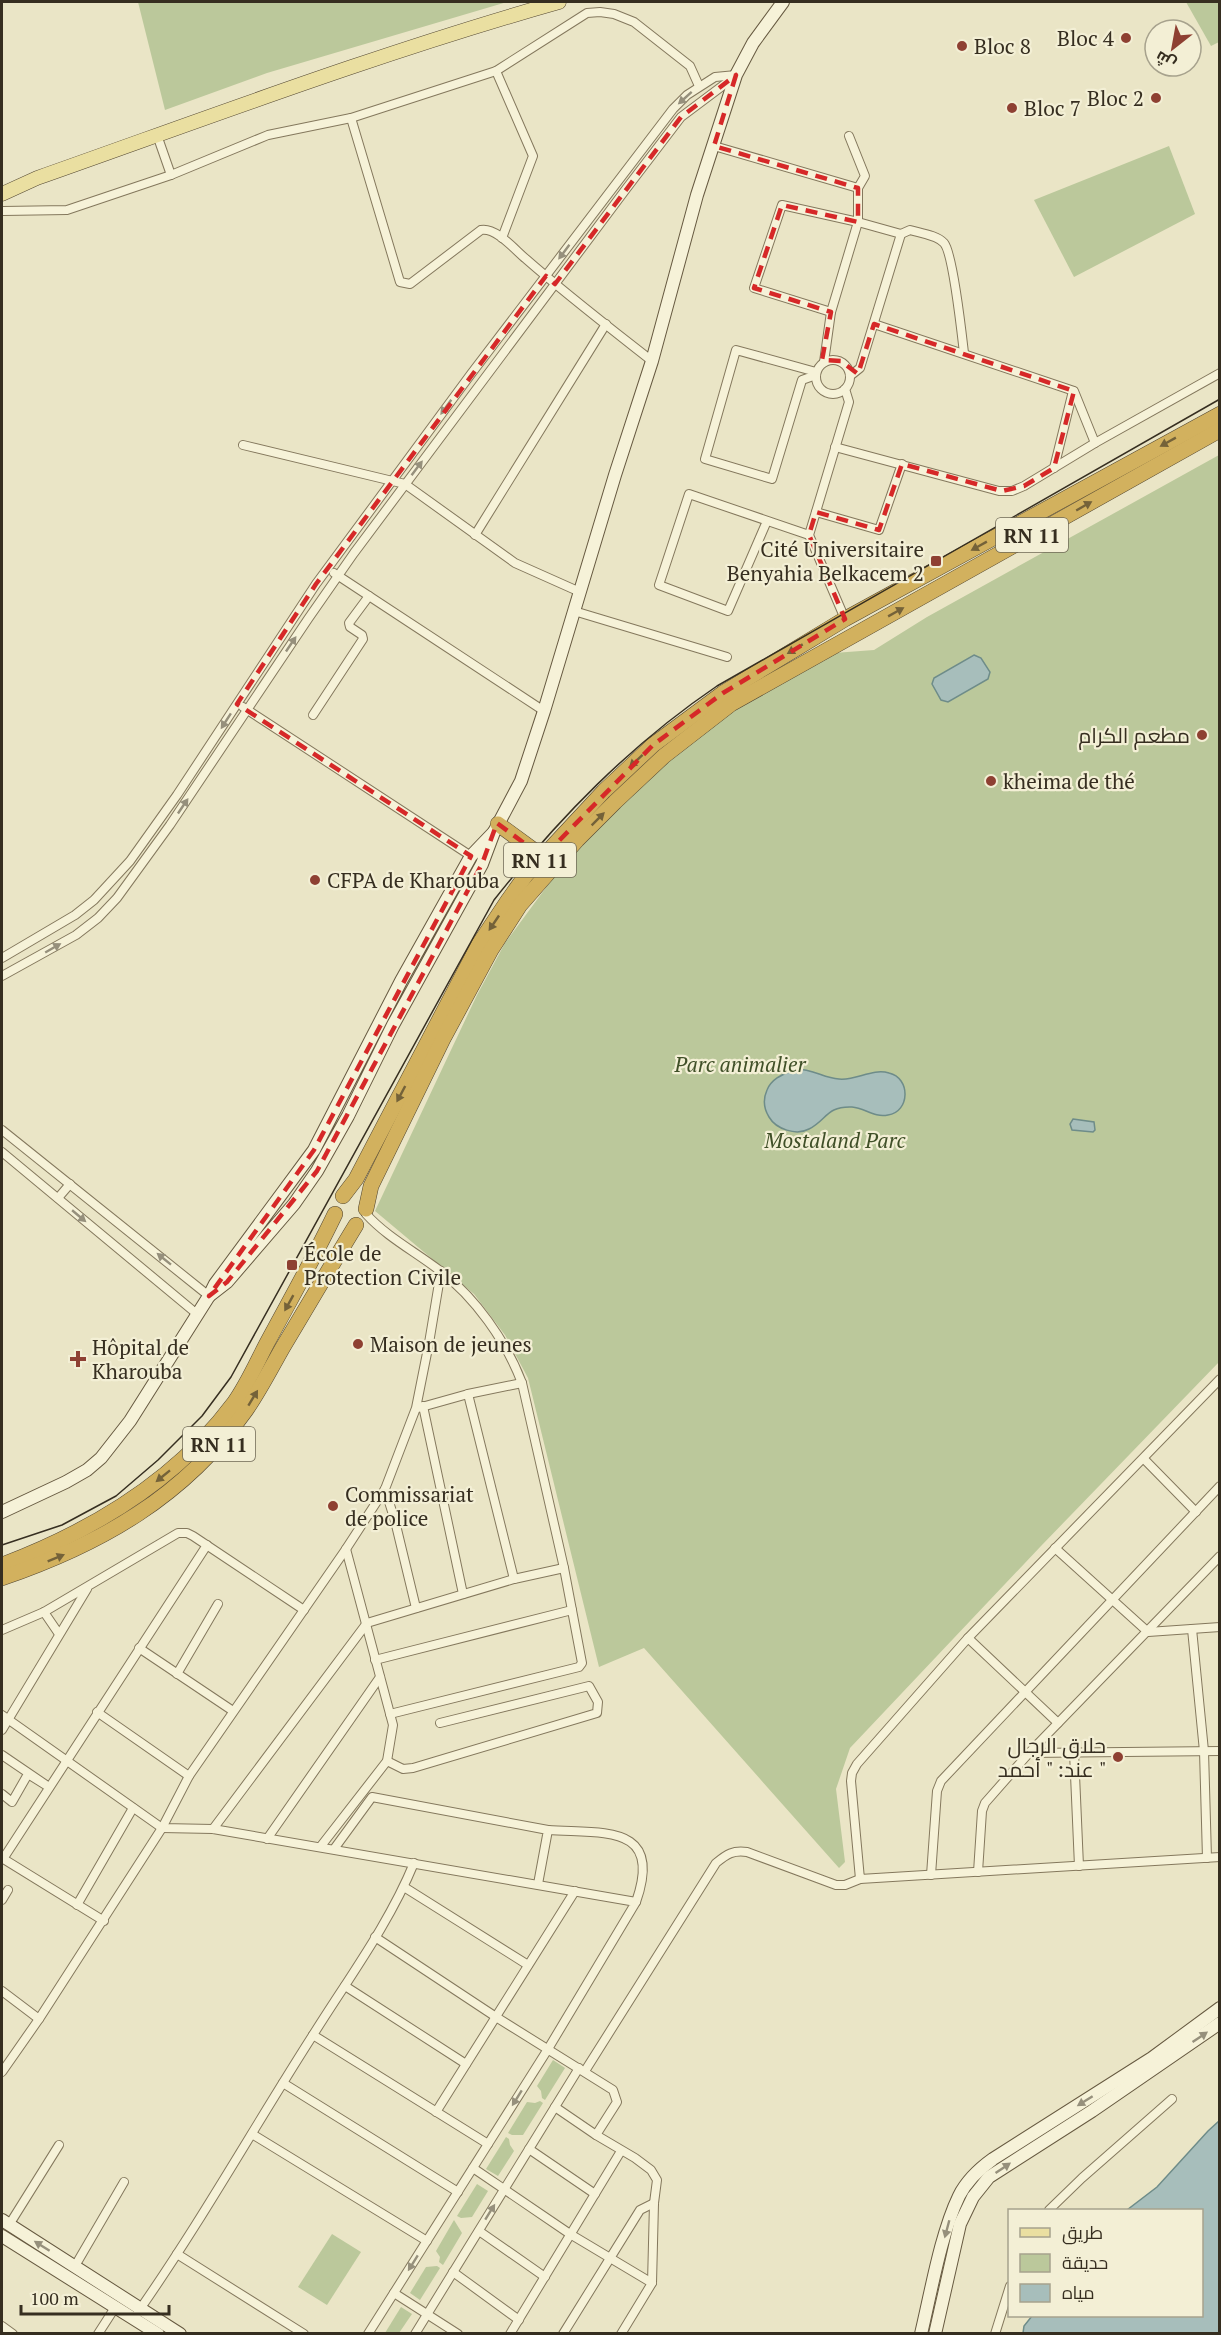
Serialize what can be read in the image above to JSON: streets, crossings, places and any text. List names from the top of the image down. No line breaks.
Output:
{"streets":{"highway":["RN 11"]},"parks":["Parc animalier","Mostaland Parc"],"places":{"other":["Bloc 4","Bloc 8","Bloc 2","Bloc 7","مطعم الكرام","kheima de thé","CFPA de Kharouba","Maison de jeunes","Commissariat de police","حلاق الرجال عند: \" أحمد \""],"transit":["Cité Universitaire Benyahia Belkacem 2","École de Protection Civile"],"health":["Hôpital de Kharouba"]},"legend":["طريق","حديقة","مياه"],"scale_bar":"100 m","north":"bottom left"}
